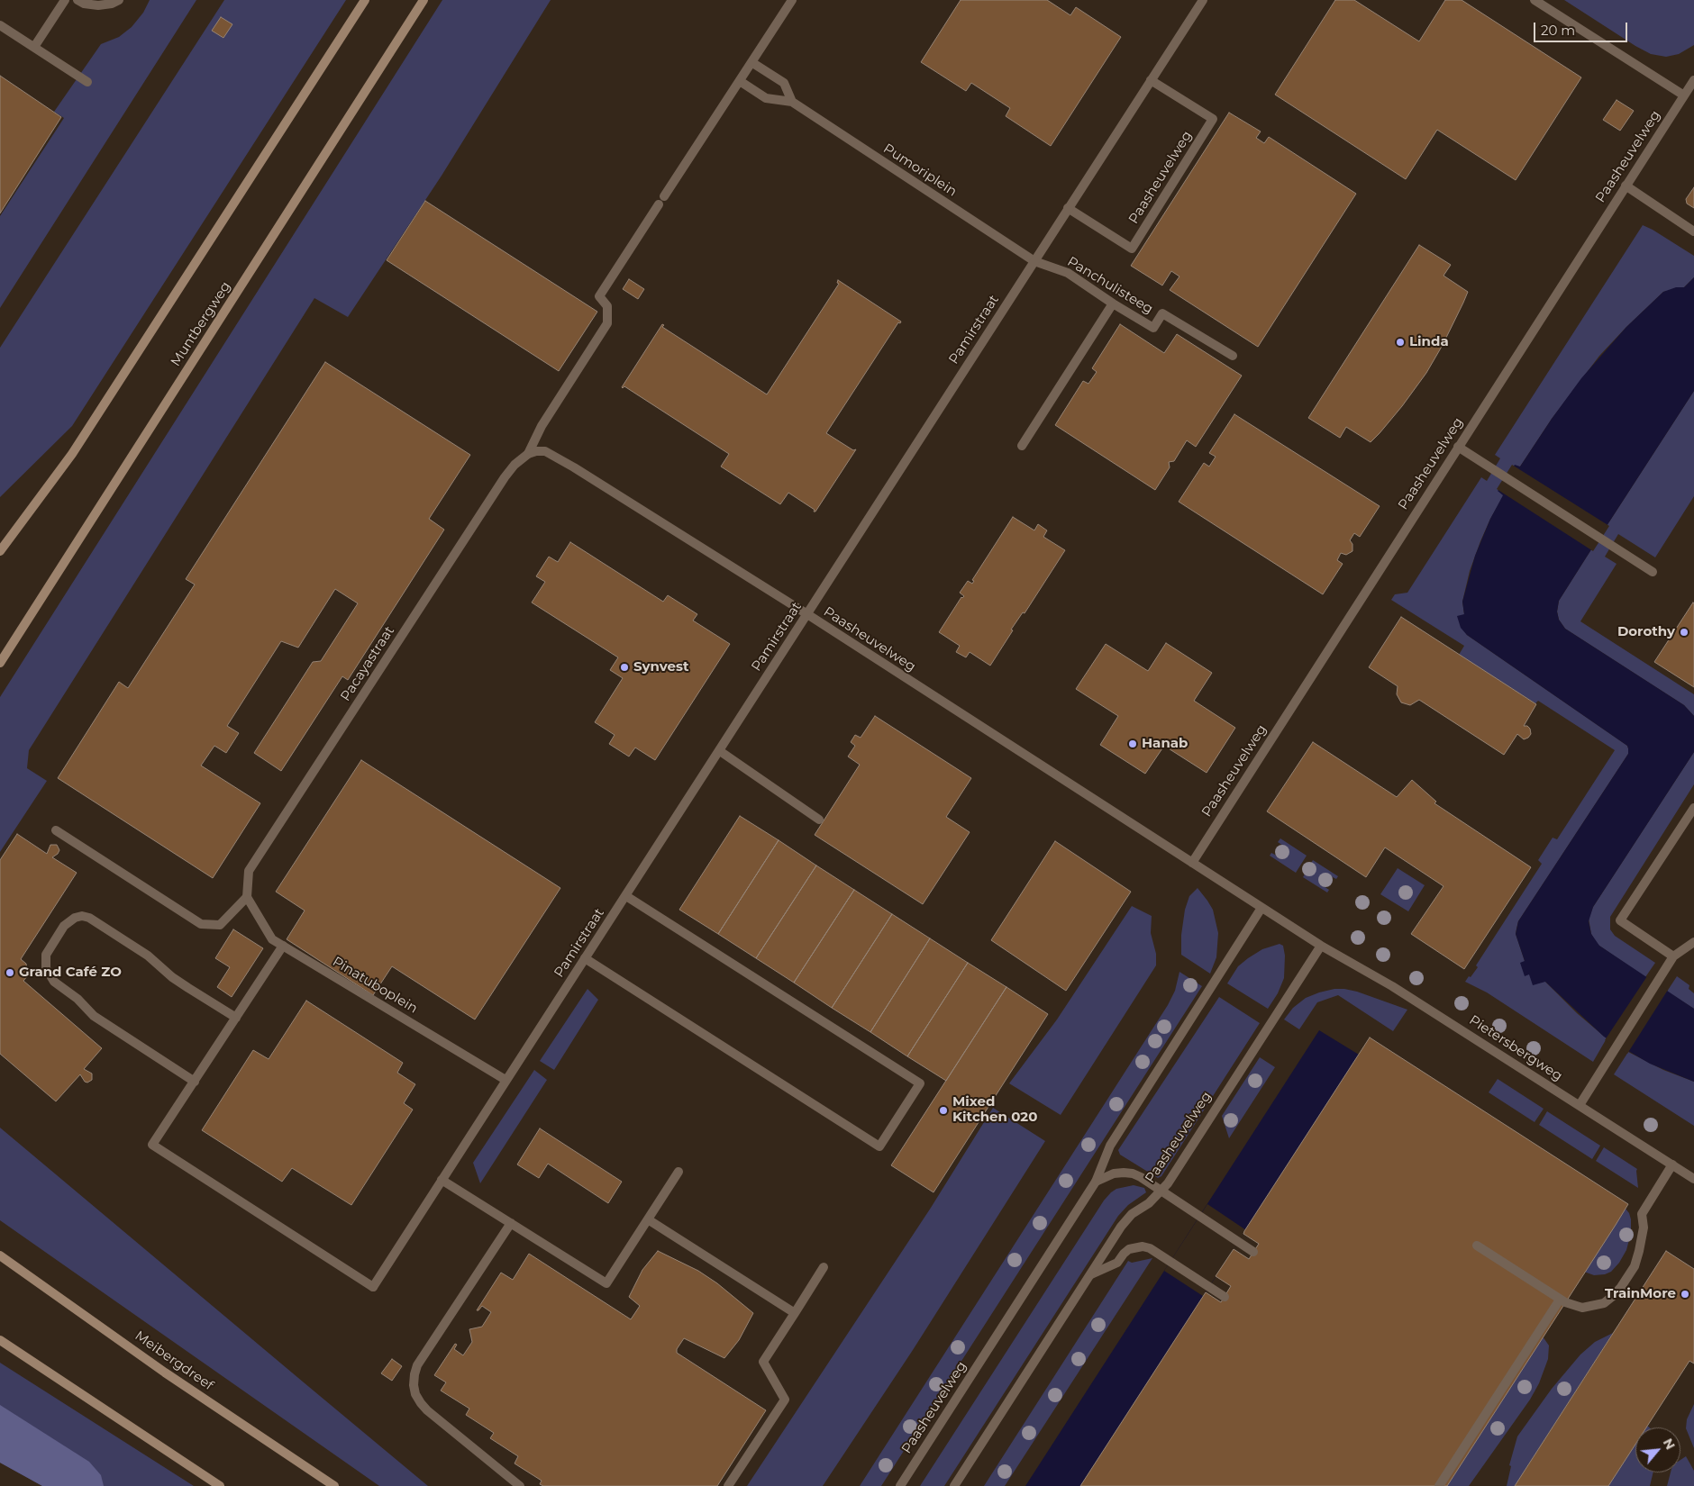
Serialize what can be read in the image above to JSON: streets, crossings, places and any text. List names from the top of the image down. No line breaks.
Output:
{"streets":{"main road":["Muntbergweg","Meibergdreef"],"street":["Paasheuvelweg","Pumoriplein","Panchulisteeg","Pamirstraat","Pacayastraat","Pinatuboplein","Pietersbergweg"]},"crossings":[["Paasheuvelweg","Pamirstraat"],["Paasheuvelweg","Pacayastraat"],["Paasheuvelweg","Pietersbergweg"],["Pumoriplein","Panchulisteeg"],["Pumoriplein","Pamirstraat"],["Panchulisteeg","Pamirstraat"],["Pamirstraat","Pinatuboplein"],["Pacayastraat","Pinatuboplein"]],"places":["Linda","Dorothy","Synvest","Hanab","Grand Café ZO","Mixed Kitchen 020","TrainMore"],"scale_bar":"20 m","north":"top right"}
